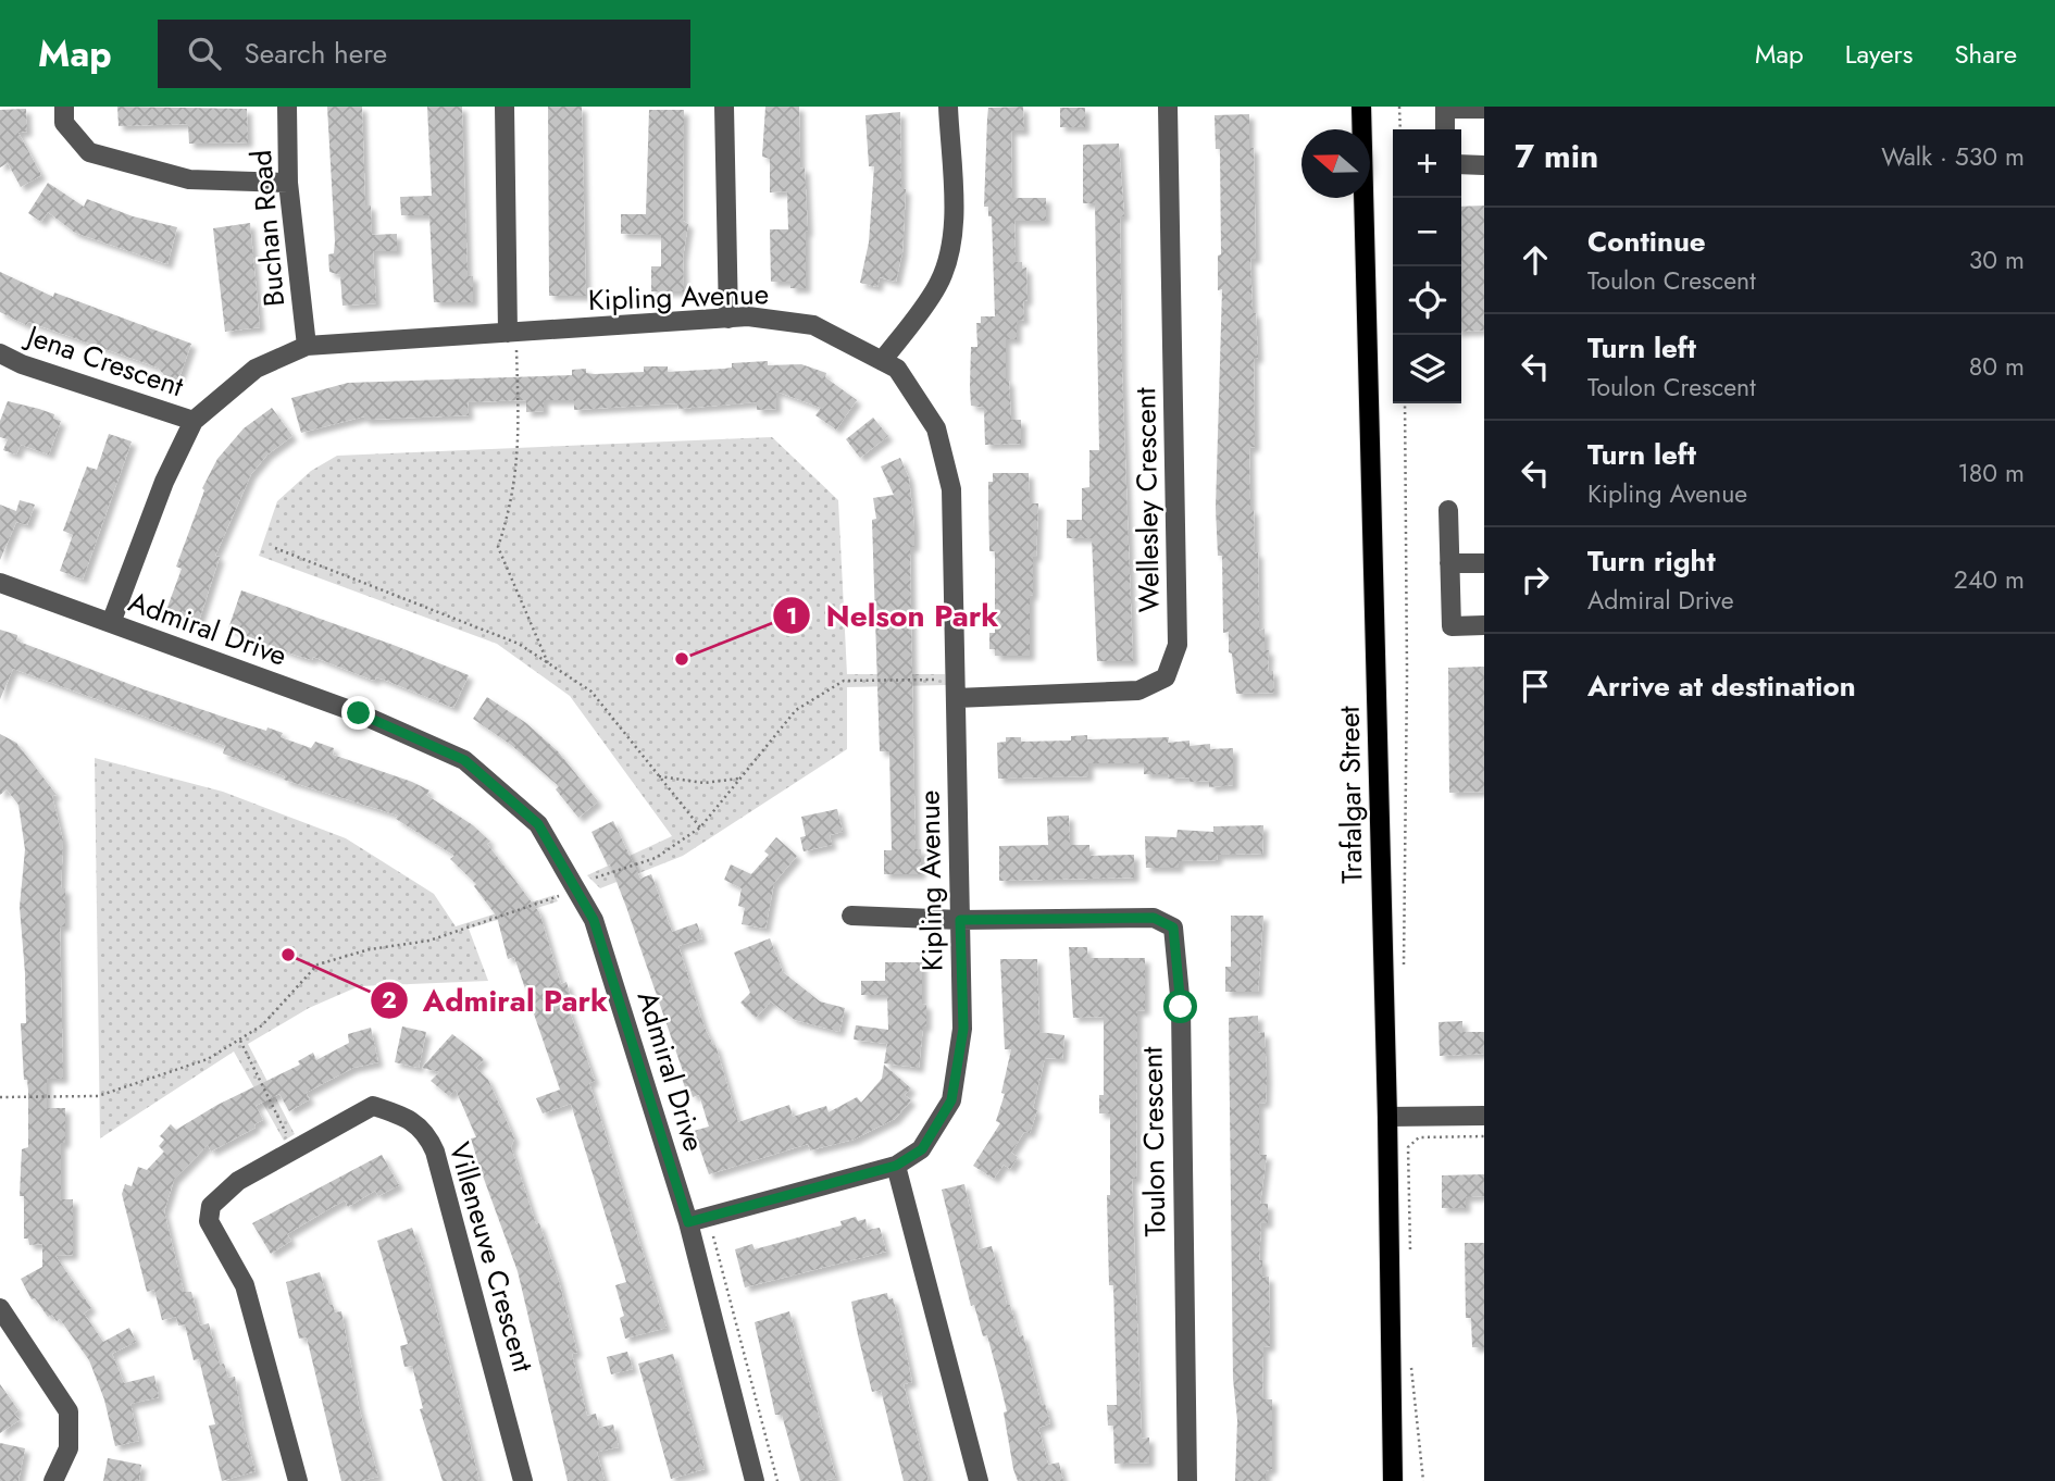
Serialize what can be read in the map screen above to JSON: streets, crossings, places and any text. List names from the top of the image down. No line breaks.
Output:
{"streets":{"main road":["Trafalgar Street"],"street":["Buchan Road","Kipling Avenue","Jena Crescent","Wellesley Crescent","Admiral Drive","Toulon Crescent","Villeneuve Crescent"]},"crossings":[["Buchan Road","Kipling Avenue"],["Kipling Avenue","Jena Crescent"],["Kipling Avenue","Wellesley Crescent"],["Kipling Avenue","Admiral Drive"],["Kipling Avenue","Toulon Crescent"]],"places":["Nelson Park","Admiral Park"],"north":"left","page":{"header":"Map","search":"Search here","nav":["Map","Layers","Share"],"heading":["7 min","Walk · 530 m"],"map_buttons":["+","−"],"list":[["Continue","Toulon Crescent","30 m"],["Turn left","Toulon Crescent","80 m"],["Turn left","Kipling Avenue","180 m"],["Turn right","Admiral Drive","240 m"],"Arrive at destination"]}}
